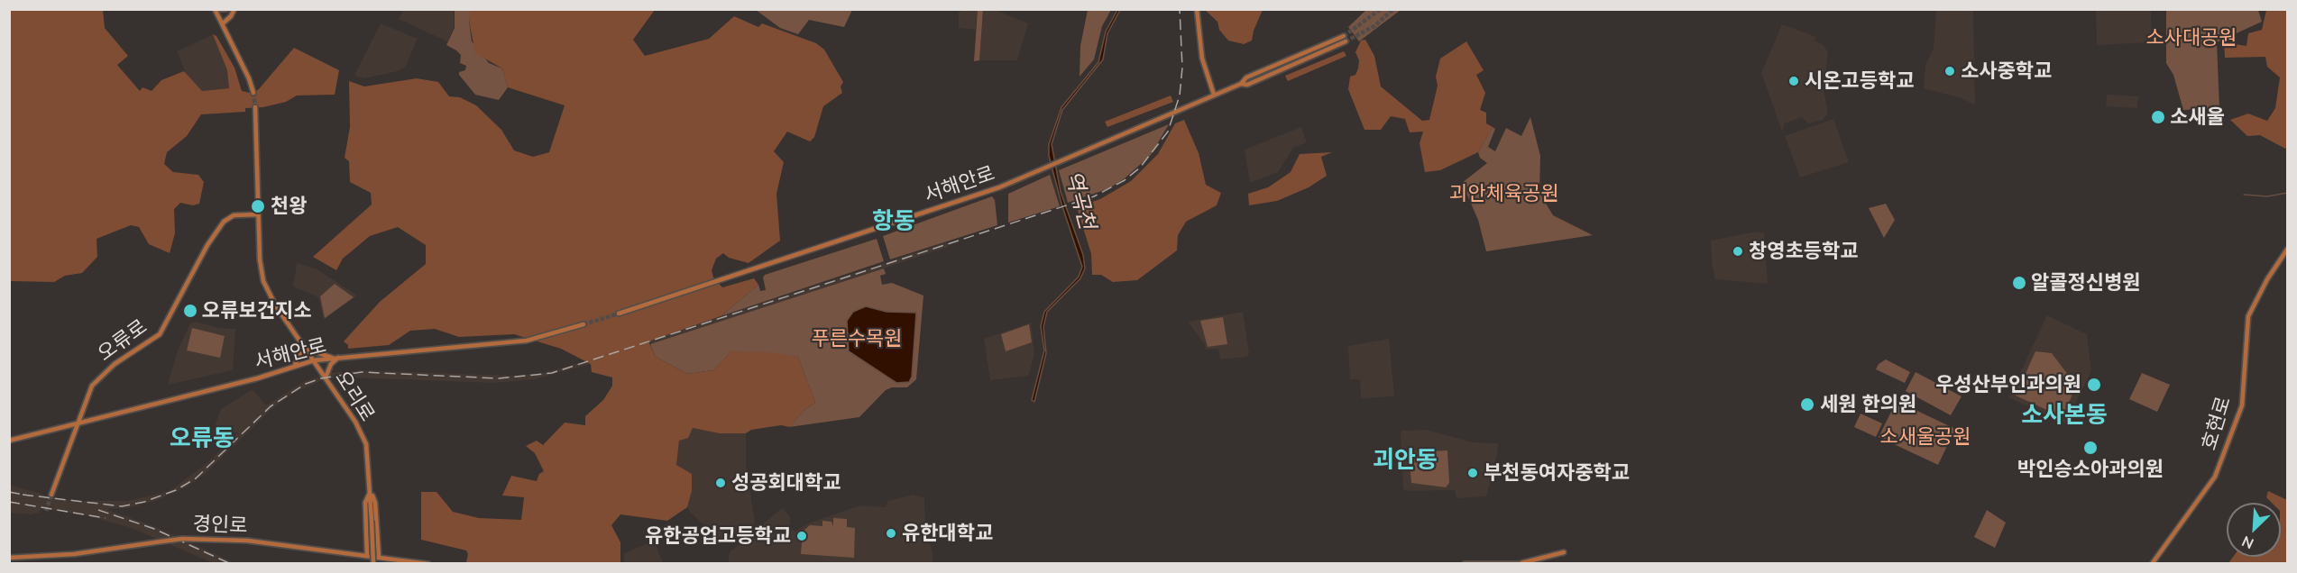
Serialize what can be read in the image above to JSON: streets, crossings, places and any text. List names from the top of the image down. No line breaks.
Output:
{"streets":{"main road":["서해안로","오류로","오리로","호현로","경인로"]},"crossings":[["서해안로","오류로"],["서해안로","오리로"],["오류로","오리로"],["오리로","경인로"]],"districts":["항동","소사본동","오류동","괴안동"],"water":["역곡천"],"parks":["소사대공원","괴안체육공원","푸른수목원","소새울공원"],"places":["소사중학교","시온고등학교","소새울","천왕","창영초등학교","알콜정신병원","오류보건지소","우성산부인과의원","세원 한의원","박인승소아과의원","부천동여자중학교","성공회대학교","유한대학교","유한공업고등학교"],"north":"bottom left"}
